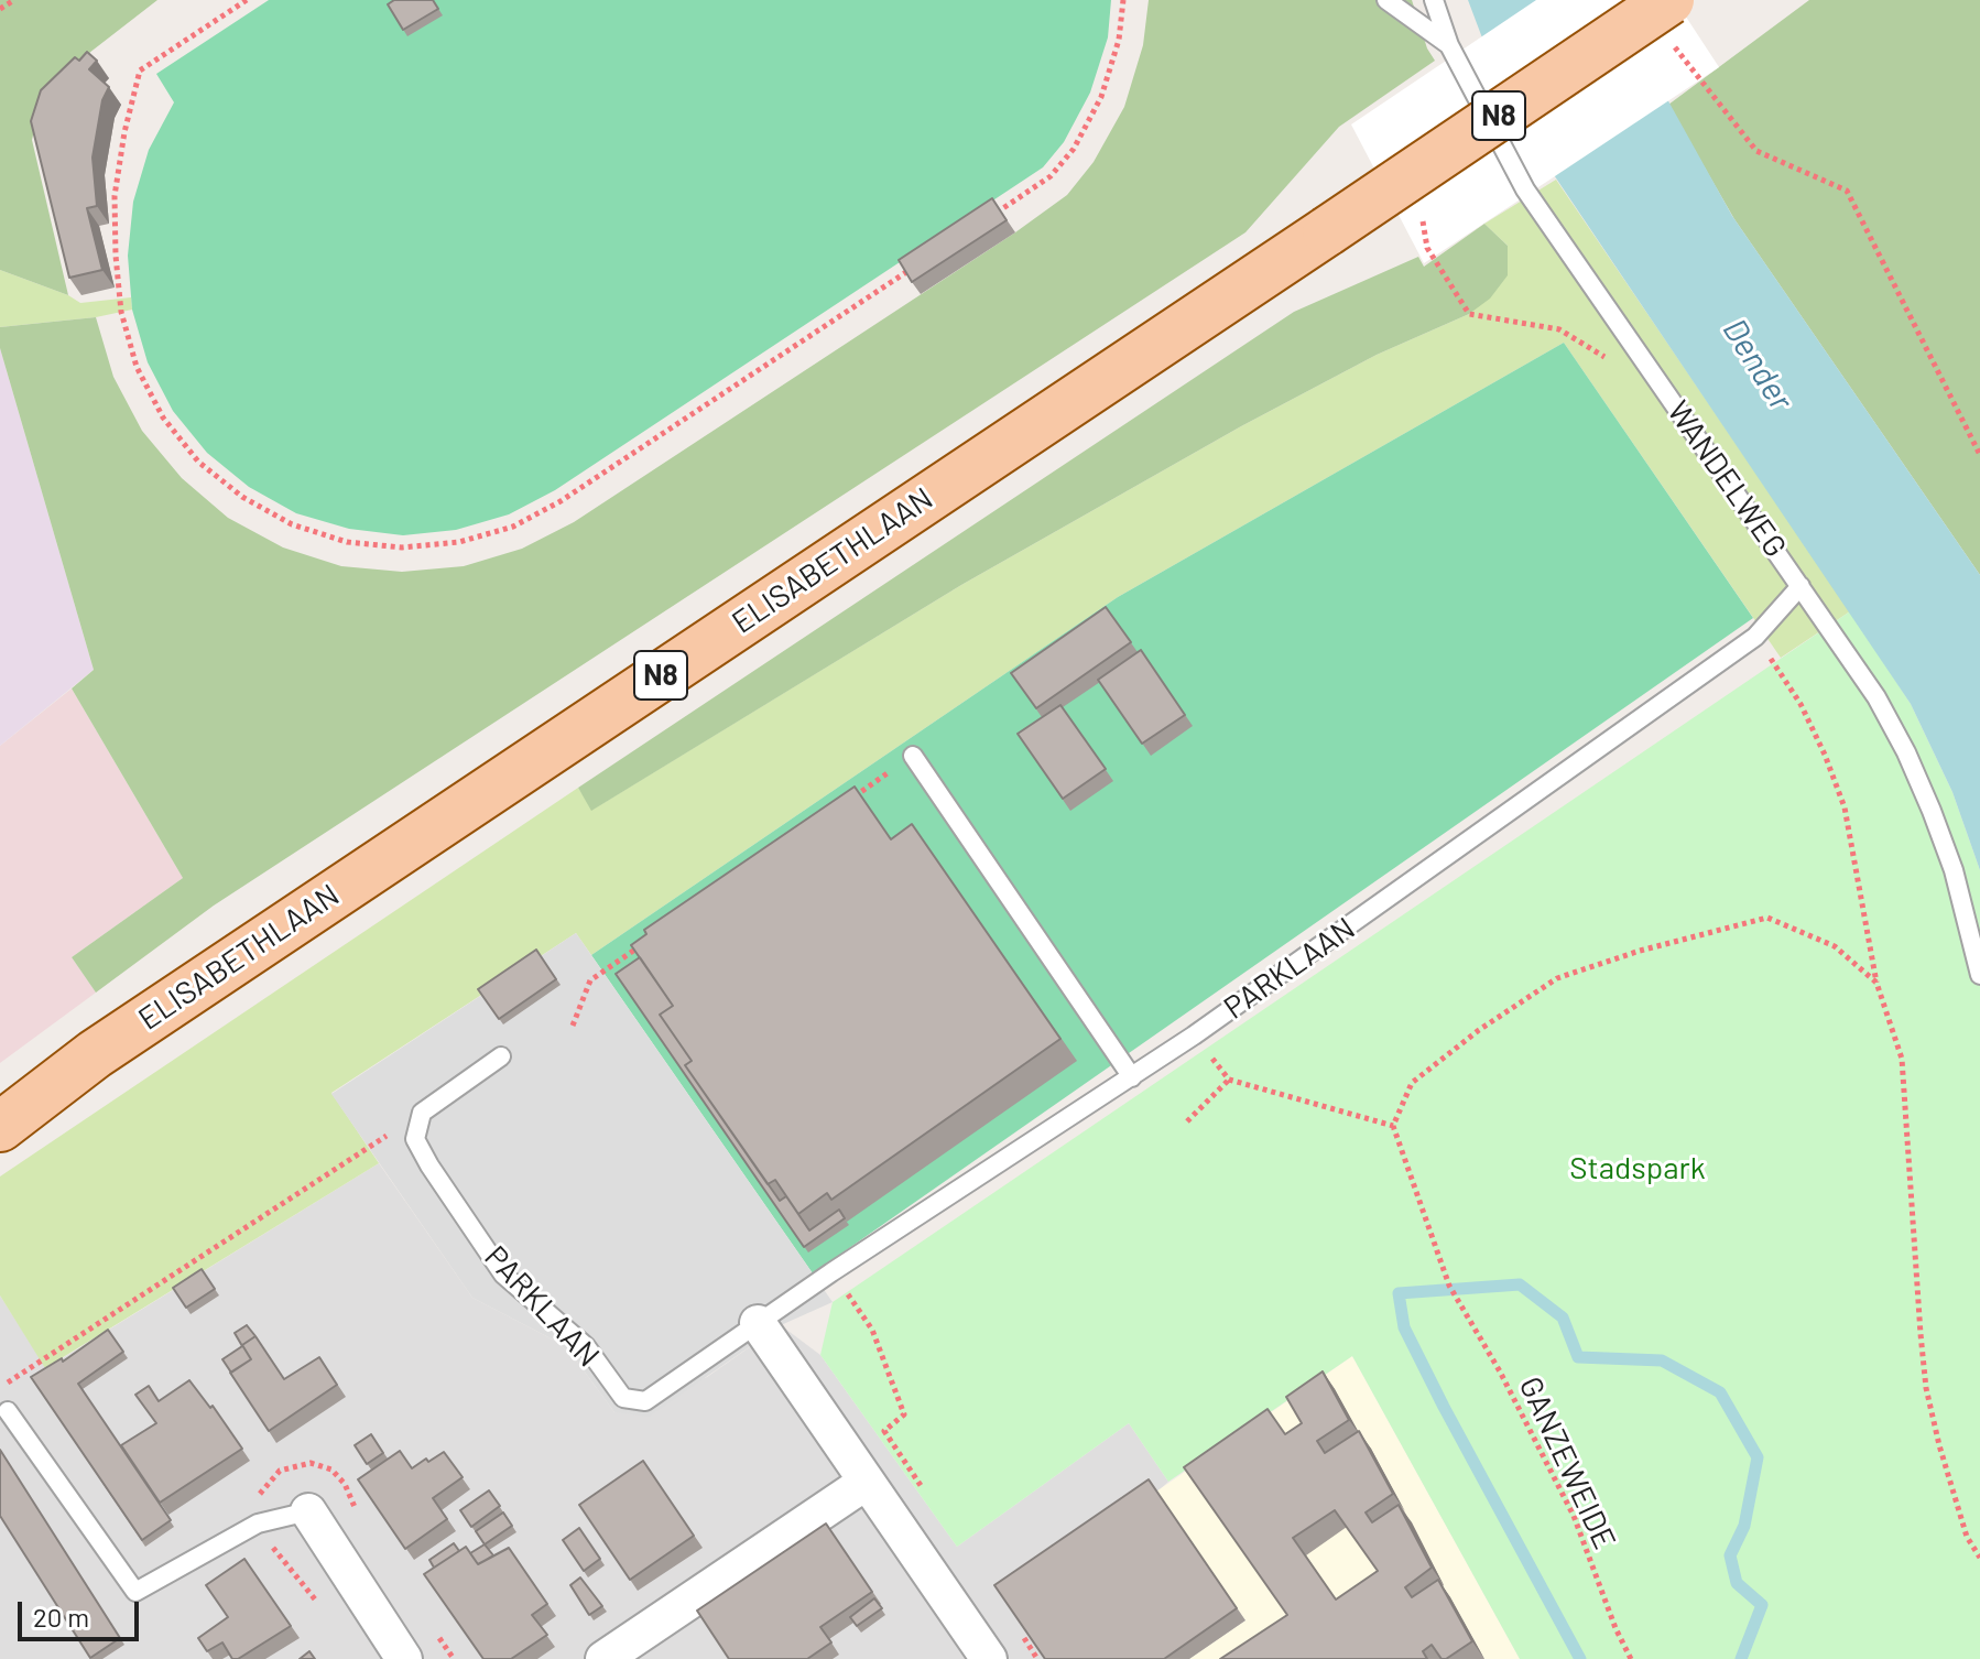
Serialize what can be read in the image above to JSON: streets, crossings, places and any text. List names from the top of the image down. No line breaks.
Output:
{"streets":{"main road":["N8","ELISABETHLAAN"],"lane":["WANDELWEG","PARKLAAN"],"path":["GANZEWEIDE"]},"crossings":[["WANDELWEG","PARKLAAN"]],"water":["Dender"],"parks":["Stadspark"],"scale_bar":"20 m"}
